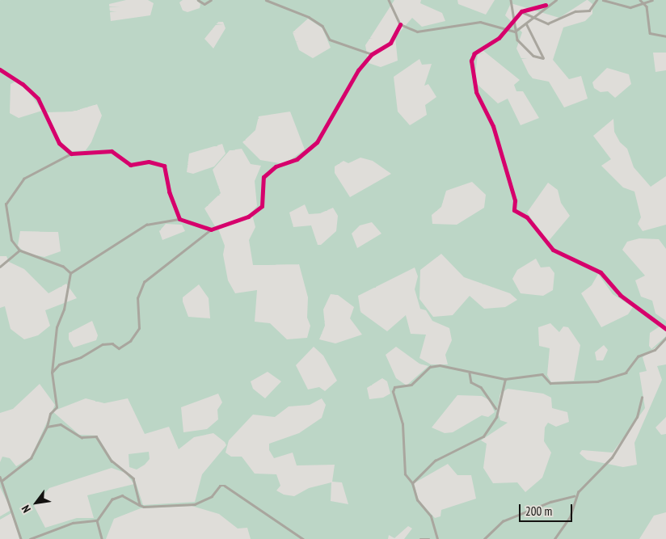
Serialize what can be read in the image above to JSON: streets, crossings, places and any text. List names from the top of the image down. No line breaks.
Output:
{"scale_bar":"200 m","north":"bottom left"}
